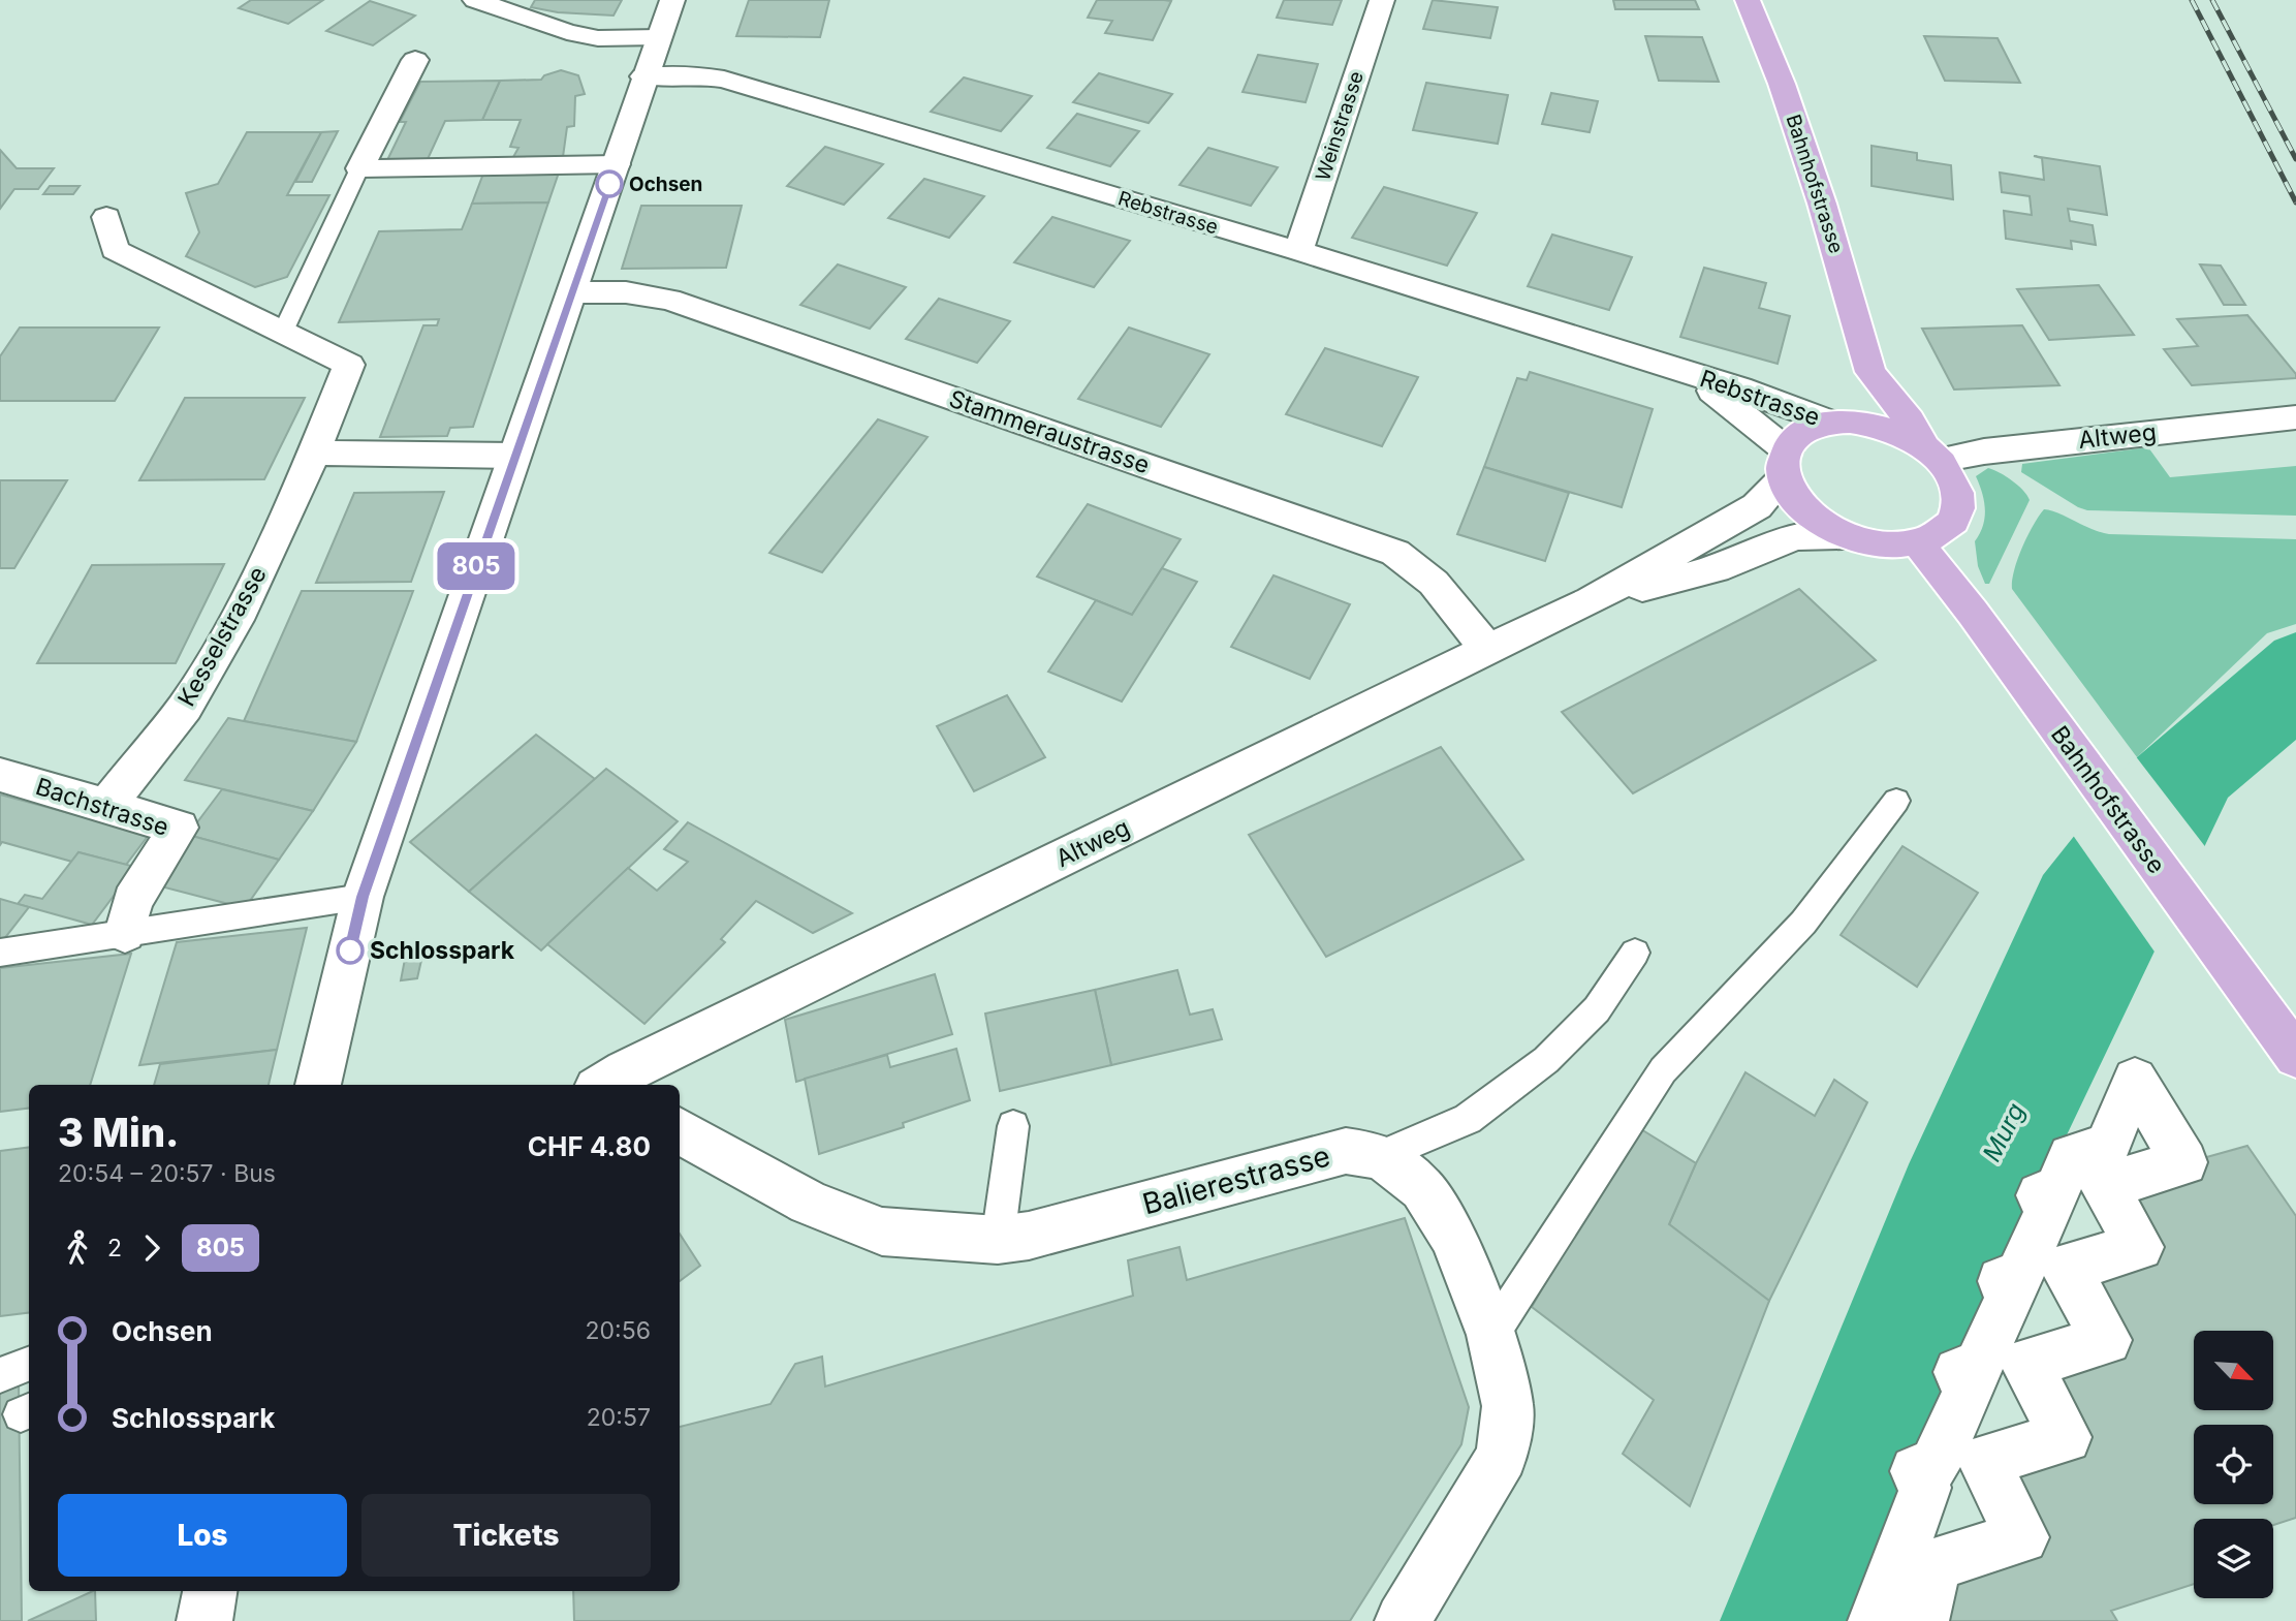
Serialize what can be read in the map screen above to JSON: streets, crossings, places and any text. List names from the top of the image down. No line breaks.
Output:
{"streets":{"main road":["Bahnhofstrasse"],"street":["Weinstrasse","Rebstrasse","Stammeraustrasse","Altweg","Kesselstrasse","Bachstrasse","Balierestrasse"]},"crossings":[["Weinstrasse","Rebstrasse"],["Bahnhofstrasse","Rebstrasse"],["Bahnhofstrasse","Altweg"],["Rebstrasse","Altweg"],["Stammeraustrasse","Altweg"],["Kesselstrasse","Bachstrasse"]],"water":["Murg"],"places":["Ochsen","Schlosspark"],"lines":["bus line 805"],"north":"bottom right","page":{"on_map":"805","heading":["3 Min.","20:54 – 20:57 · Bus","CHF 4.80"],"legs":["2","805"],"list":[{"name":"Ochsen","value":"20:56"},{"name":"Schlosspark","value":"20:57"}],"buttons":["Los","Tickets"]}}
